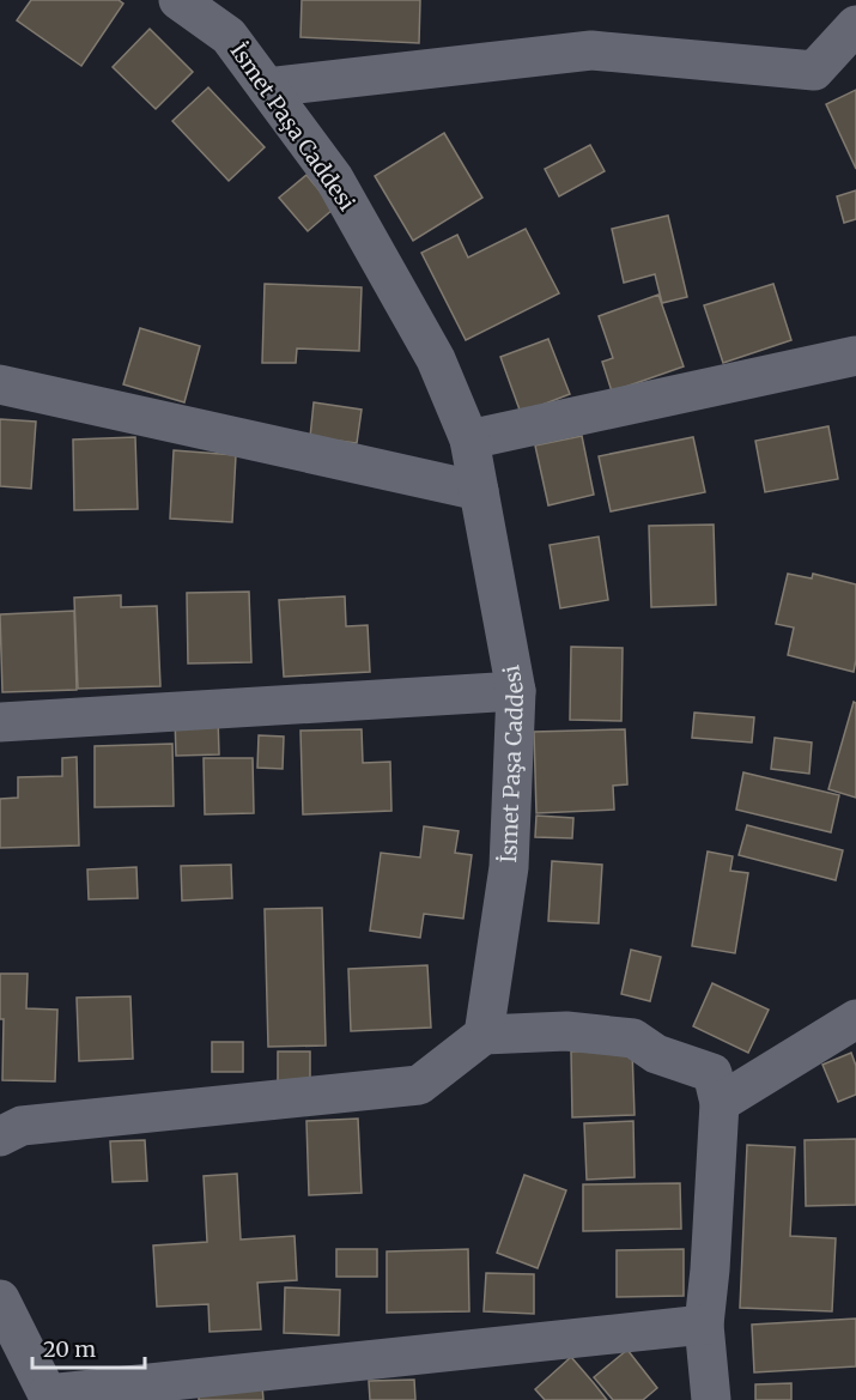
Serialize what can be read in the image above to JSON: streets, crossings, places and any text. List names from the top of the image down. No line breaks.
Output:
{"streets":{"street":["İsmet Paşa Caddesi"]},"scale_bar":"20 m"}
